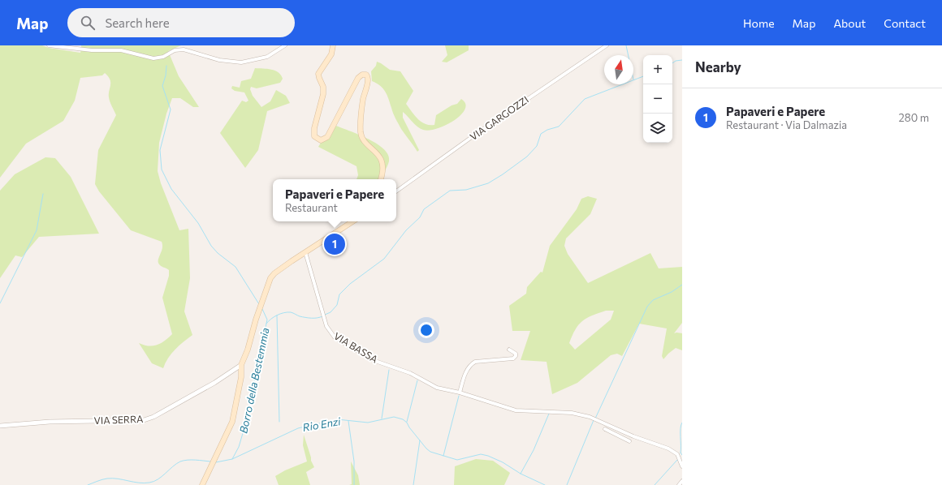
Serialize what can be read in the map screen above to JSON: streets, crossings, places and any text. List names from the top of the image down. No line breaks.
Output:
{"streets":{"street":["VIA GARGOZZI","VIA BASSA","VIA SERRA"]},"water":["Borro della Bestemmia","Rio Enzi"],"north":"top","page":{"header":"Map","search":"Search here","nav":["Home","Map","About","Contact"],"heading":"Nearby","map_buttons":["+","−"],"list":[{"mark":"1","name":"Papaveri e Papere","note":"Restaurant · Via Dalmazia","value":"280 m"}],"popup":["Papaveri e Papere","Restaurant"],"pins":"1"}}
